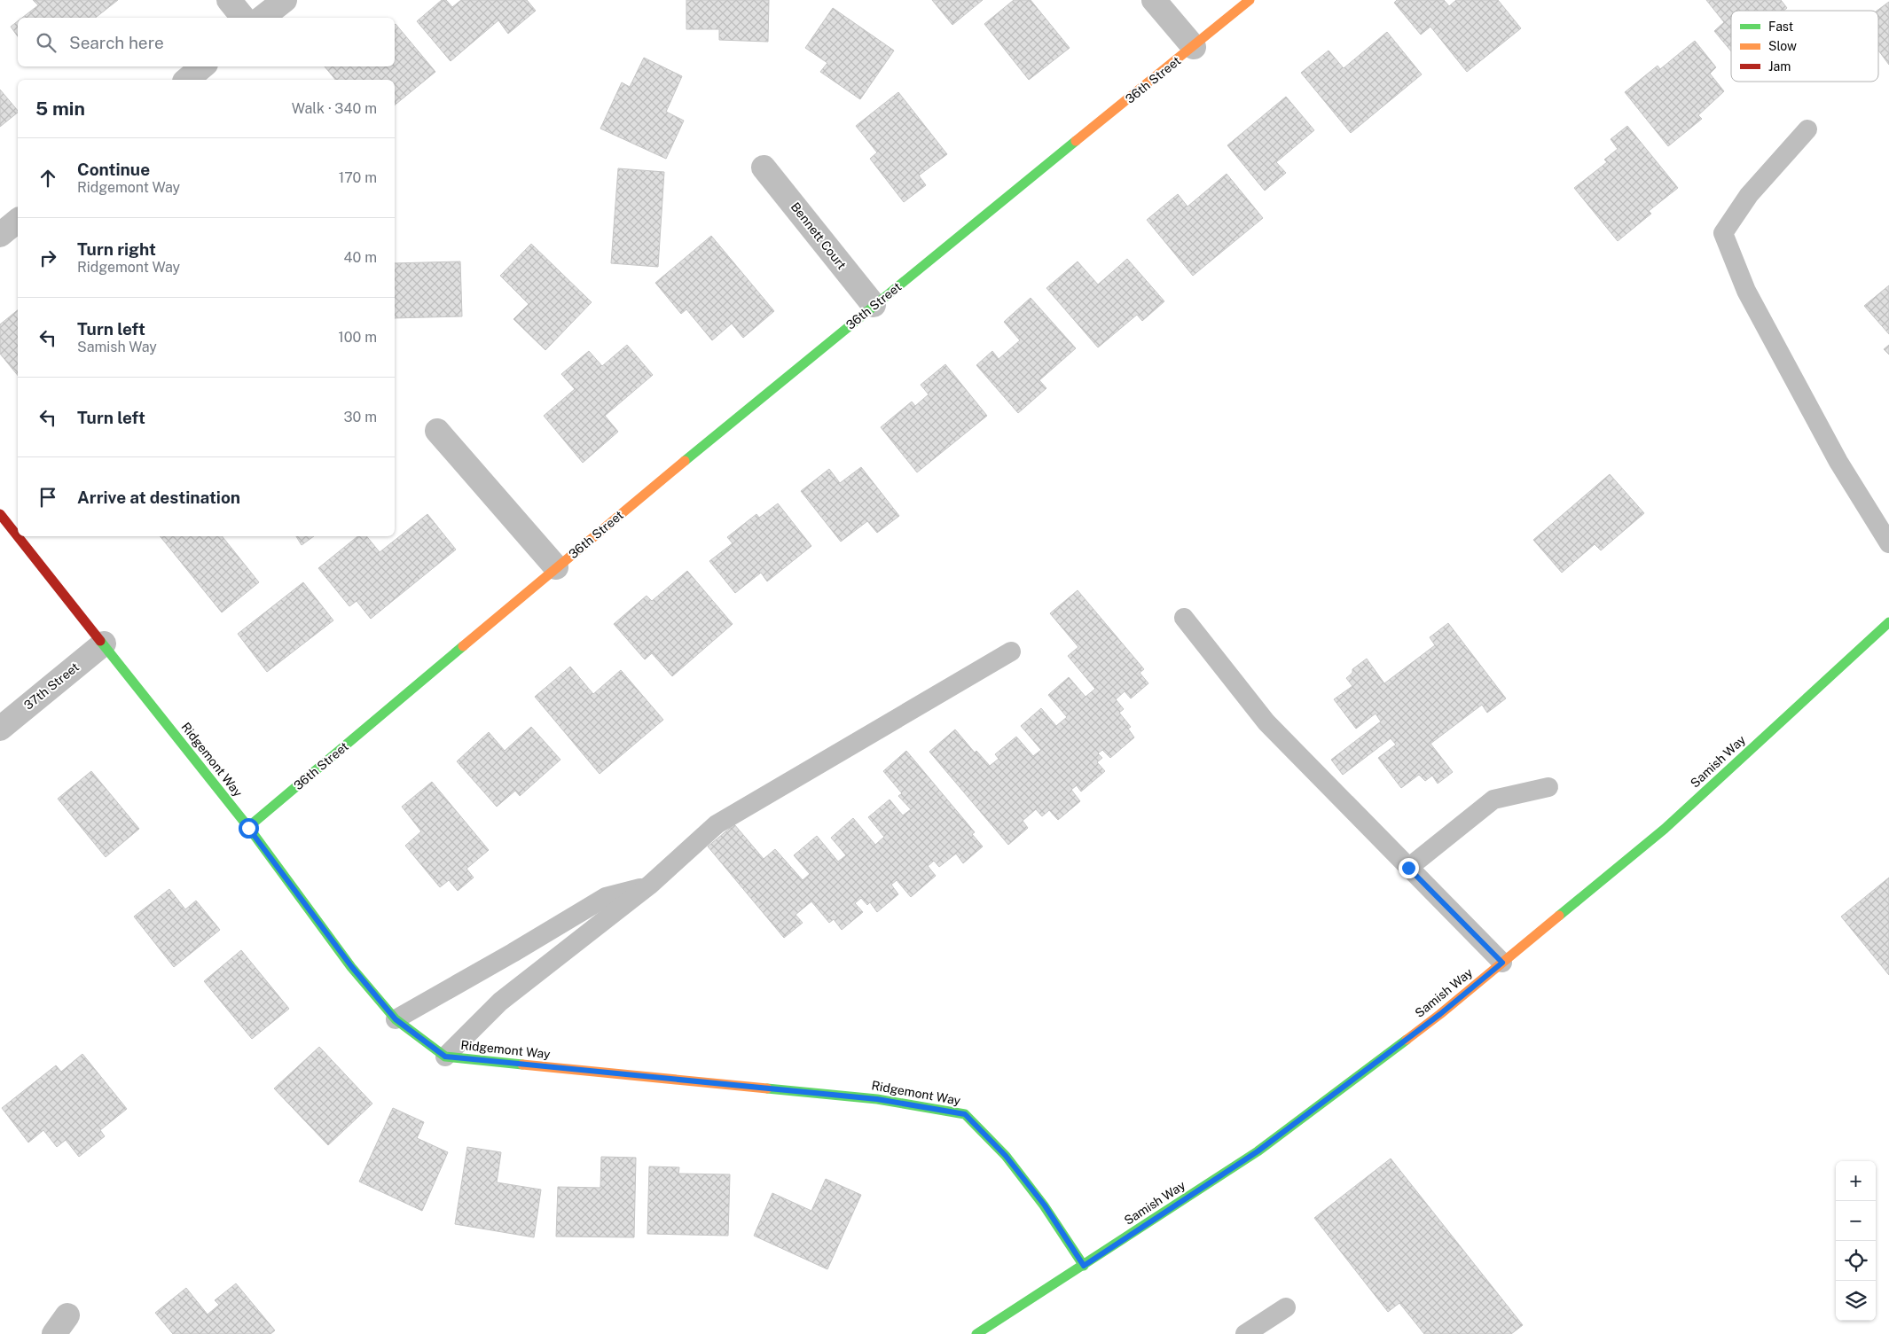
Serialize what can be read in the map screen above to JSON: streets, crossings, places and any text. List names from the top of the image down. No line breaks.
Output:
{"streets":{"street":["36th Street","Bennett Court","37th Street","Ridgemont Way","Samish Way"]},"crossings":[["36th Street","Bennett Court"],["36th Street","Ridgemont Way"],["37th Street","Ridgemont Way"],["Ridgemont Way","Samish Way"]],"legend":["Fast","Slow","Jam"],"page":{"search":"Search here","heading":["5 min","Walk · 340 m"],"list":[["Continue","Ridgemont Way","170 m"],["Turn right","Ridgemont Way","40 m"],["Turn left","Samish Way","100 m"],["Turn left","30 m"],"Arrive at destination"],"map_buttons":["+","−"]}}
